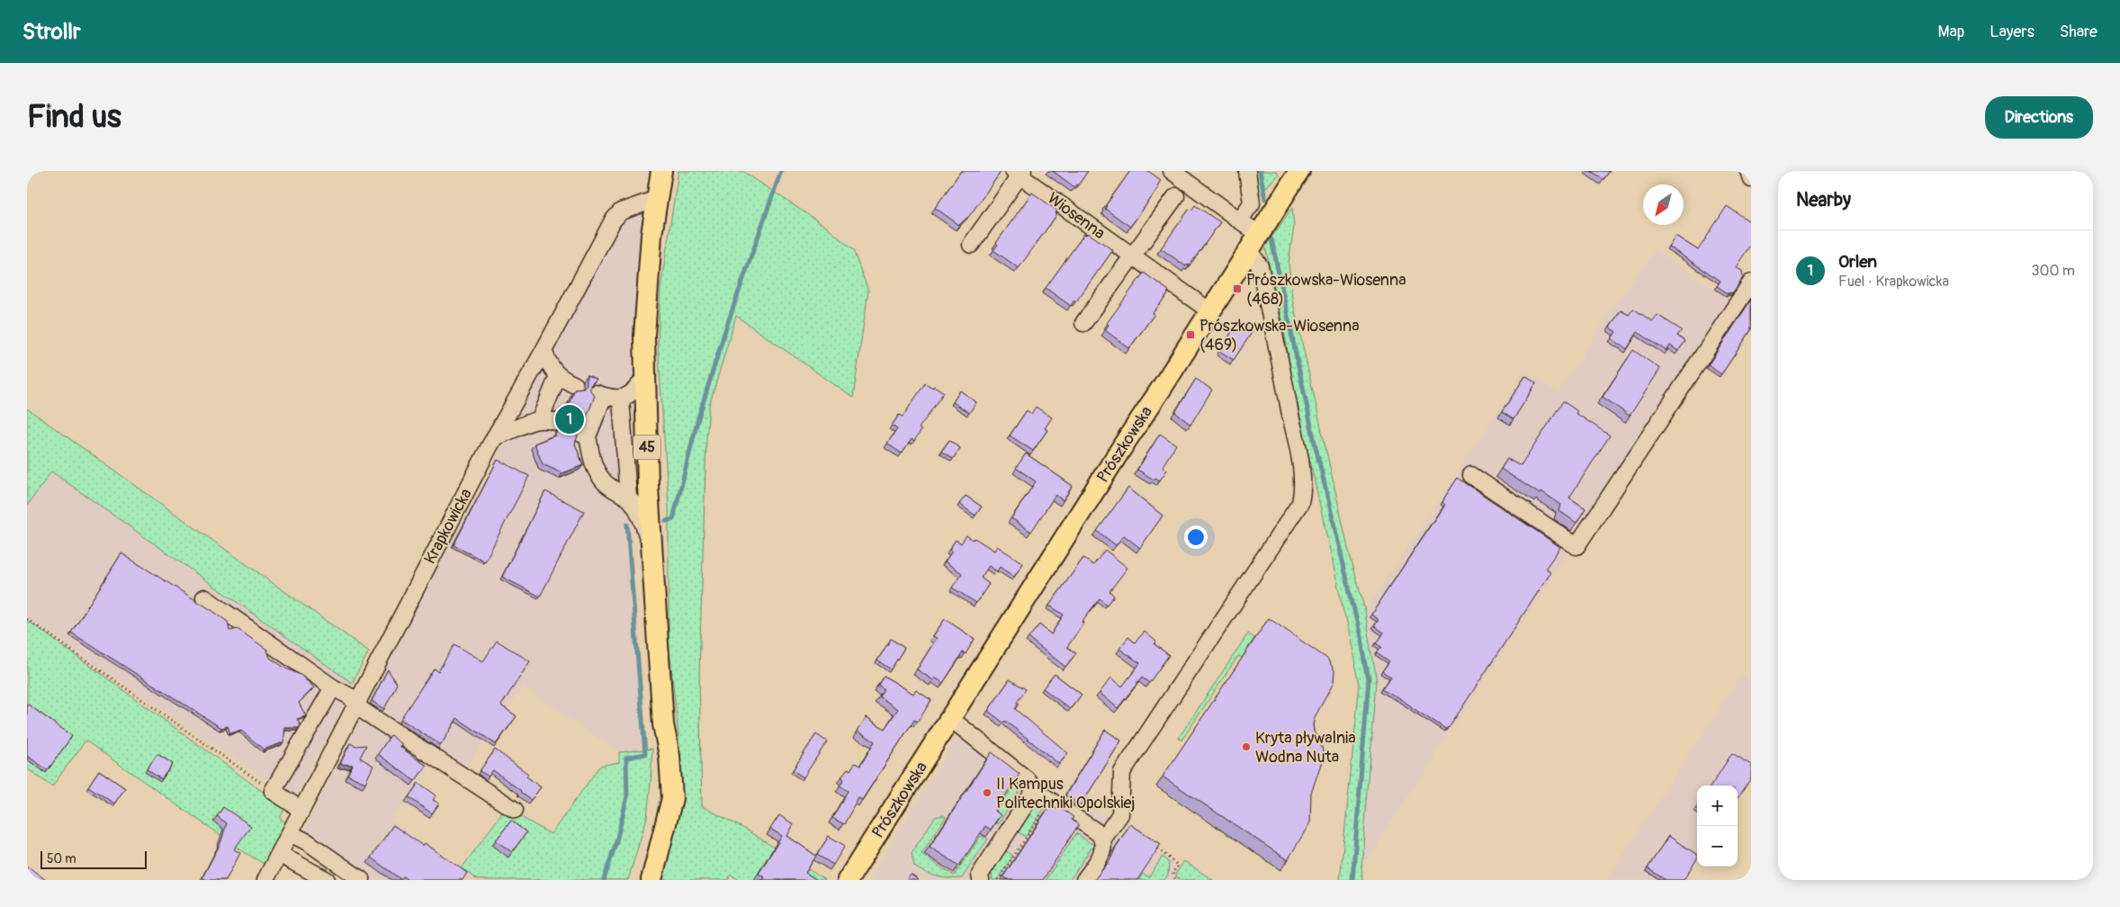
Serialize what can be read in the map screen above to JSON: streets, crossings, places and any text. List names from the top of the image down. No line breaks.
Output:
{"streets":{"main road":["Prószkowska","45"],"street":["Wiosenna","Krapkowicka"]},"crossings":[["Wiosenna","Prószkowska"],["45","Krapkowicka"]],"places":{"transit":["Prószkowska-Wiosenna (468)","Prószkowska-Wiosenna (469)"],"other":["Kryta pływalnia Wodna Nuta","II Kampus Politechniki Opolskiej"]},"scale_bar":"50 m","north":"bottom left","page":{"header":"Strollr","nav":["Map","Layers","Share"],"buttons":"Directions","title":"Find us","heading":"Nearby","list":[{"mark":"1","name":"Orlen","note":"Fuel · Krapkowicka","value":"300 m"}],"pins":"1","map_buttons":["+","−"],"scale":"50 m"}}
